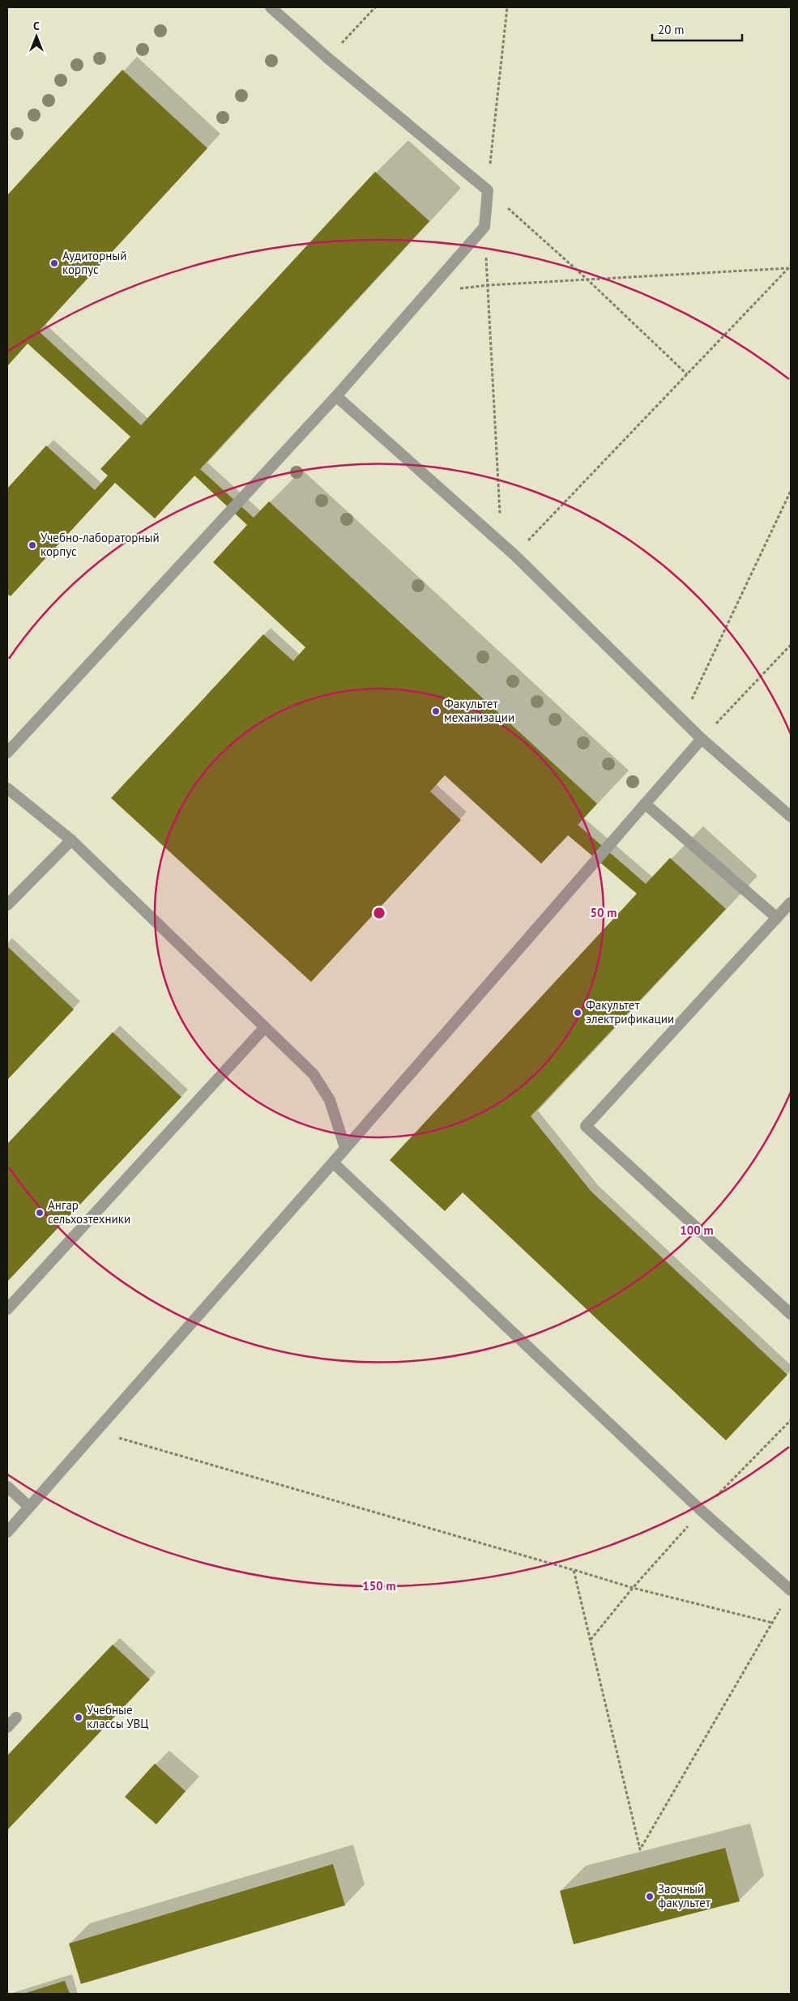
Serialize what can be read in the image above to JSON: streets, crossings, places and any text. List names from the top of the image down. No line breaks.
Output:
{"places":["Аудиторный корпус","Учебно-лабораторный корпус","Факультет механизации","Факультет электрификации","Ангар сельхозтехники","Учебные классы УВЦ","Заочный факультет"],"scale_bar":"20 m","north":"top","rings":["50 m","100 m","150 m"]}
